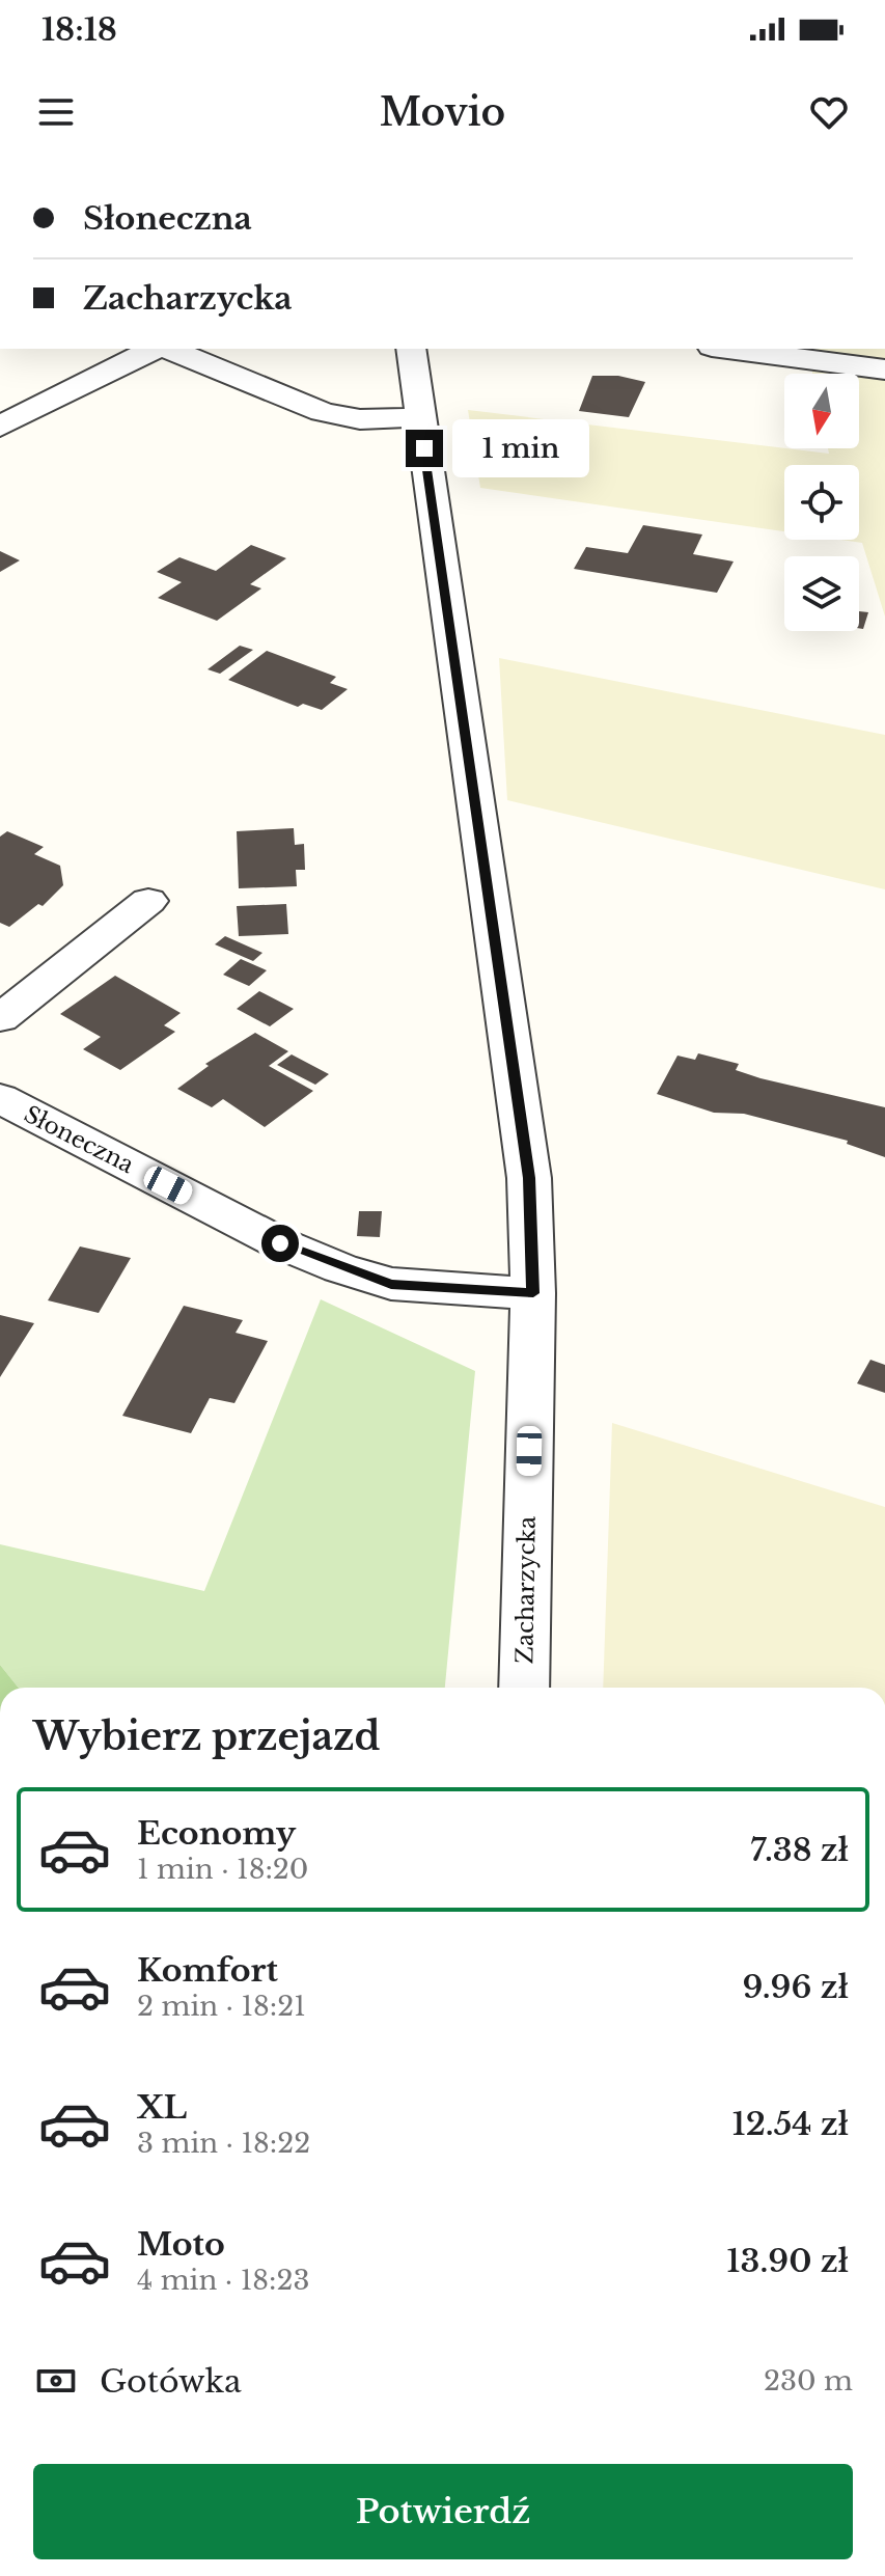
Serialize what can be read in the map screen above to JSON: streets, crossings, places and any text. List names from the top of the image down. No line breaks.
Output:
{"streets":{"street":["Słoneczna","Zacharzycka"]},"crossings":[["Słoneczna","Zacharzycka"]],"north":"bottom","page":{"status":"18:18","header":"Movio","banner":["Słoneczna","Zacharzycka"],"bubble":"1 min","heading":"Wybierz przejazd","list":[{"name":"Economy","note":"1 min · 18:20","value":"7.38 zł"},{"name":"Komfort","note":"2 min · 18:21","value":"9.96 zł"},{"name":"XL","note":"3 min · 18:22","value":"12.54 zł"},{"name":"Moto","note":"4 min · 18:23","value":"13.90 zł"}],"pay":["Gotówka","230 m"],"buttons":"Potwierdź"}}
